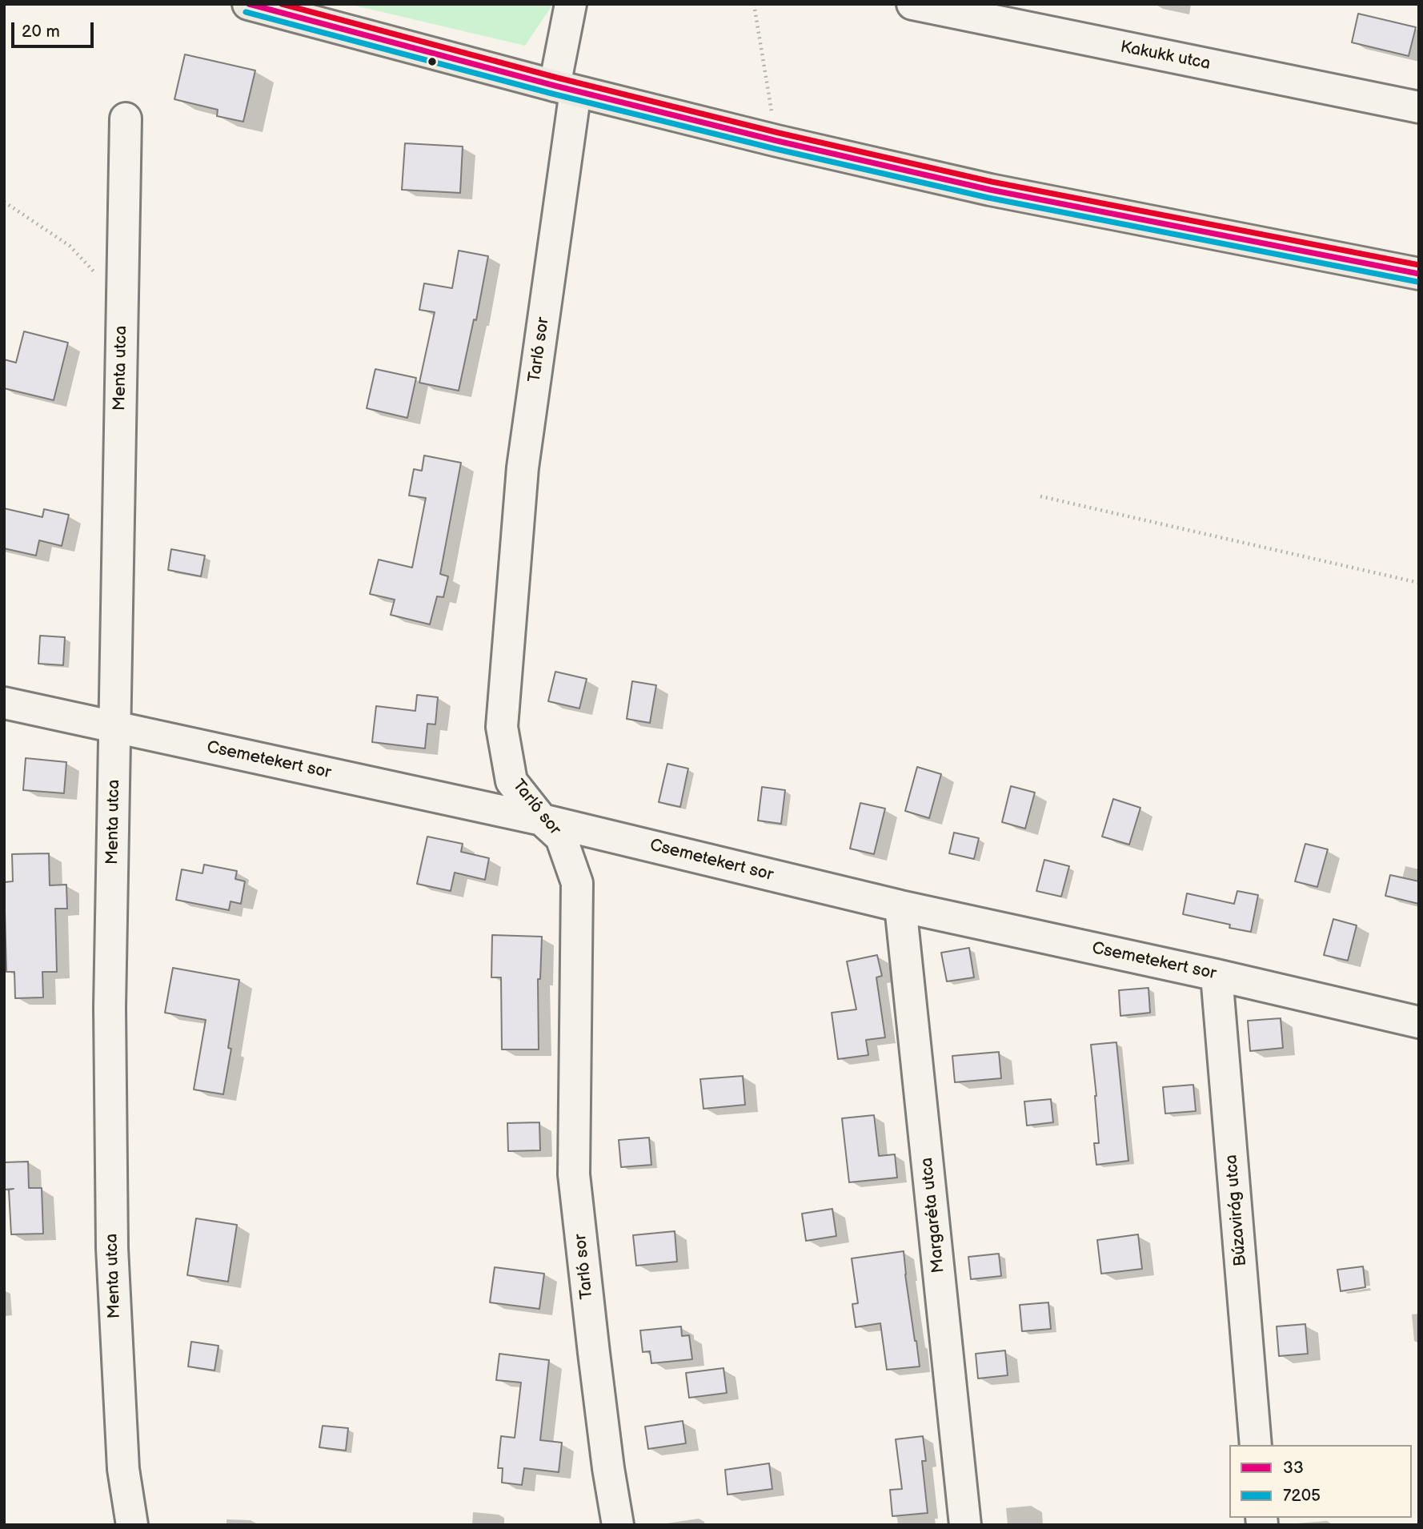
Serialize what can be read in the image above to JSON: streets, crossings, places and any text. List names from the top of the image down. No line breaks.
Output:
{"streets":{"street":["Kakukk utca","Tarló sor","Menta utca","Csemetekert sor","Búzavirág utca","Margaréta utca"]},"crossings":[["Tarló sor","Csemetekert sor"],["Menta utca","Csemetekert sor"],["Csemetekert sor","Búzavirág utca"],["Csemetekert sor","Margaréta utca"]],"lines":["transit line 33","transit line 7205"],"legend":["33","7205"],"scale_bar":"20 m"}
